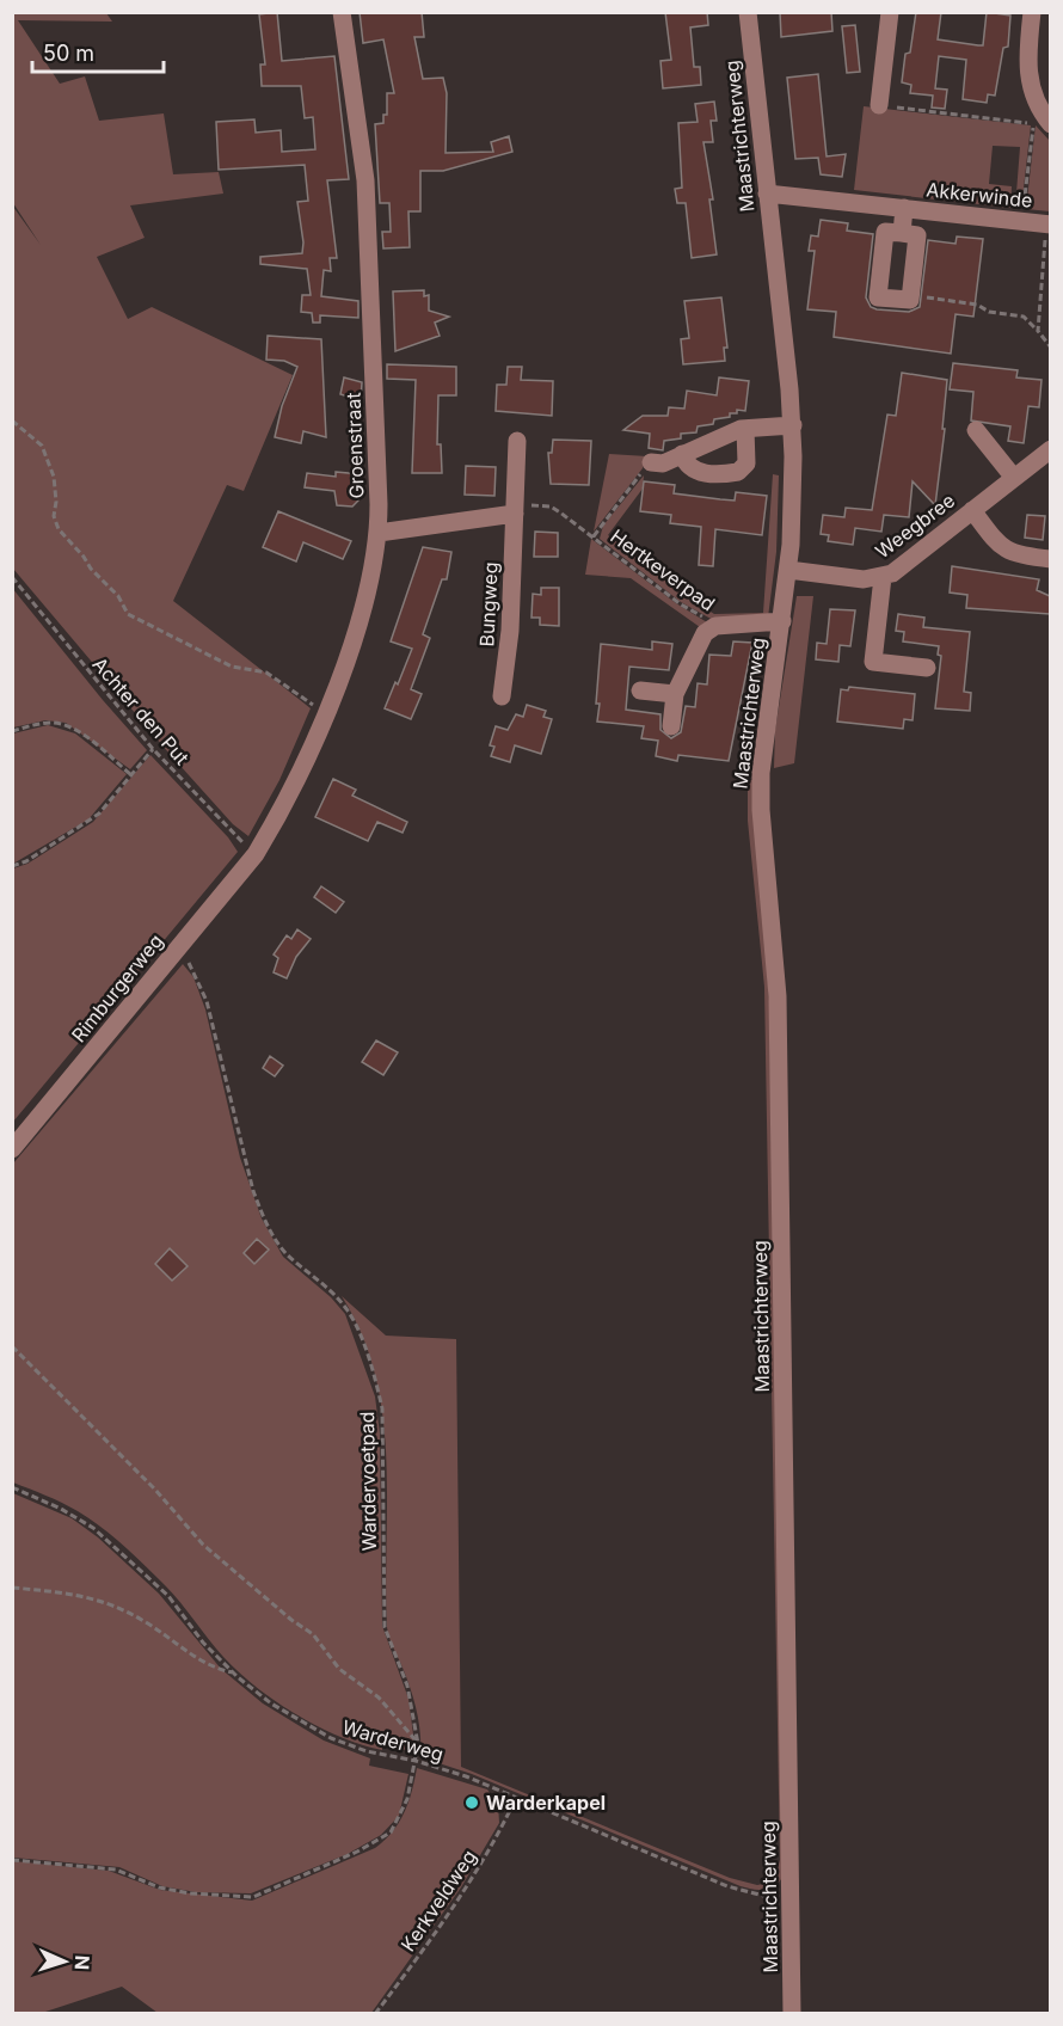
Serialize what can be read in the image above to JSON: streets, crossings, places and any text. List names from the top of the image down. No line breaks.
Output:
{"streets":{"street":["Maastrichterweg","Akkerwinde","Groenstraat","Weegbree","Bungweg","Rimburgerweg"],"path":["Hertkeverpad","Achter den Put","Wardervoetpad","Warderweg","Kerkveldweg"]},"crossings":[["Maastrichterweg","Akkerwinde"],["Maastrichterweg","Weegbree"],["Maastrichterweg","Hertkeverpad"],["Maastrichterweg","Warderweg"],["Groenstraat","Achter den Put"],["Groenstraat","Rimburgerweg"],["Hertkeverpad","Bungweg"],["Achter den Put","Rimburgerweg"],["Rimburgerweg","Wardervoetpad"],["Wardervoetpad","Warderweg"],["Warderweg","Kerkveldweg"]],"places":["Warderkapel"],"scale_bar":"50 m","north":"right"}
